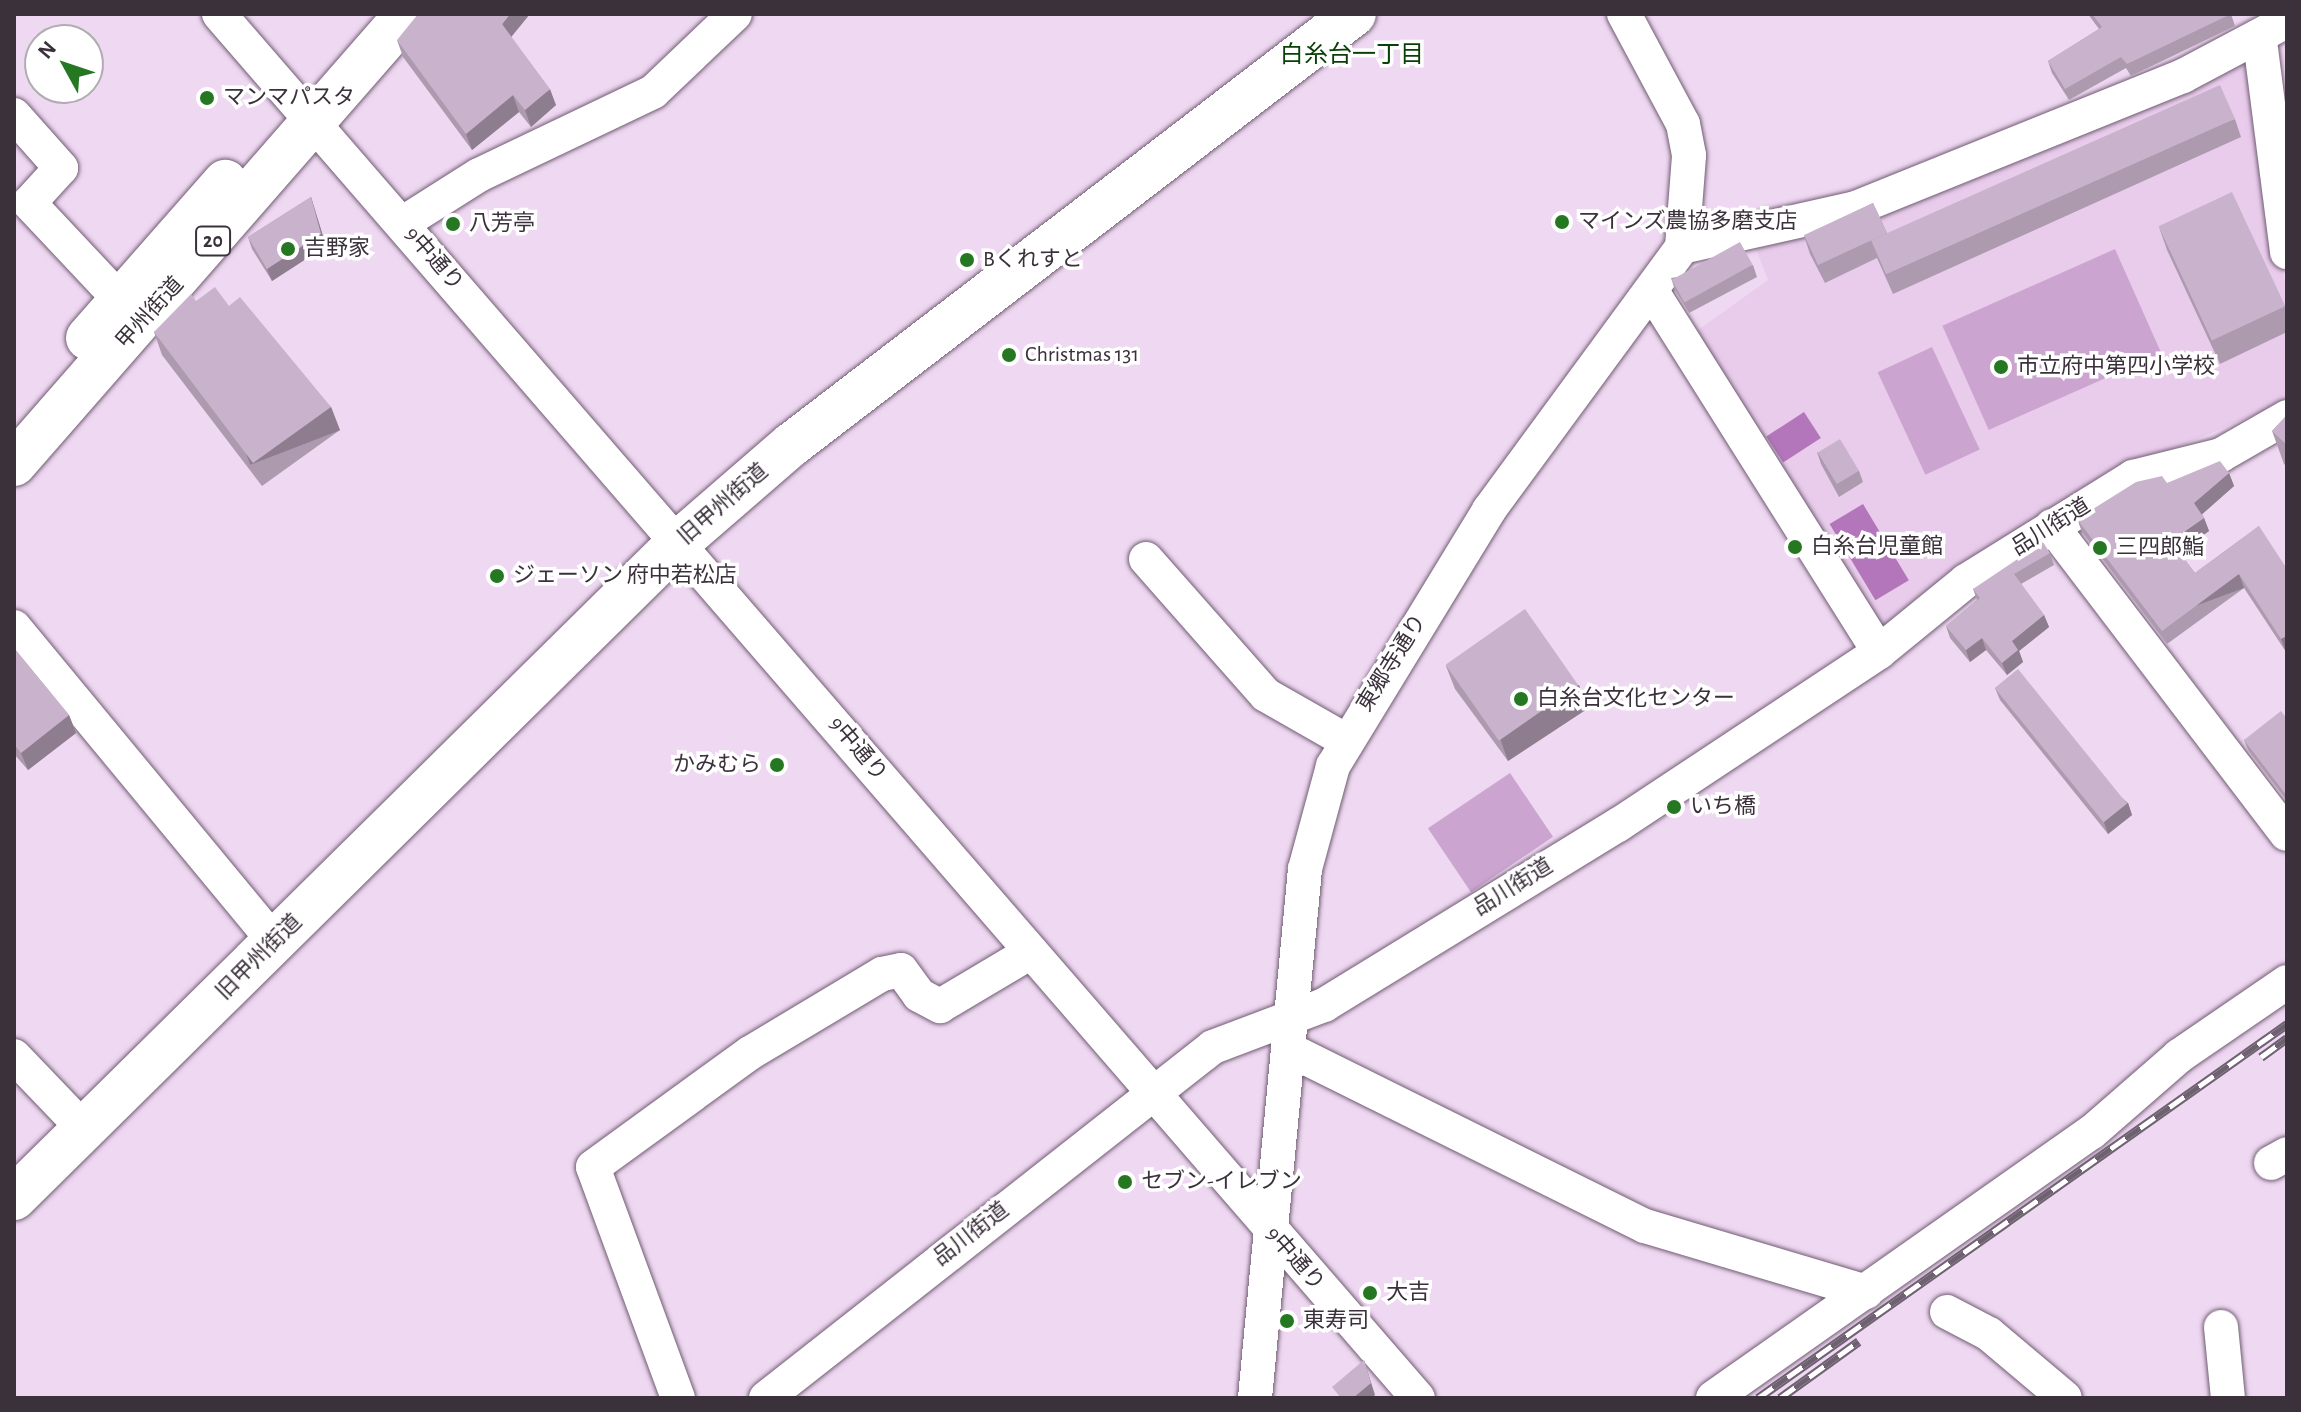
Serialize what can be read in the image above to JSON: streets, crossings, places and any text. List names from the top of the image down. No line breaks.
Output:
{"streets":{"main road":["20","甲州街道","旧甲州街道"],"street":["9中通り","品川街道","東郷寺通り"]},"crossings":[["9中通り","甲州街道"],["9中通り","旧甲州街道"],["9中通り","品川街道"],["9中通り","東郷寺通り"],["品川街道","東郷寺通り"]],"districts":["白糸台一丁目"],"places":["マンマパスタ","マインズ農協多磨支店","八芳亭","吉野家","Bくれすと","Christmas 131","市立府中第四小学校","白糸台児童館","三四郎鮨","ジェーソン 府中若松店","白糸台文化センター","かみむら","いち橋","セブン-イレブン","大吉","東寿司"],"north":"top left"}
